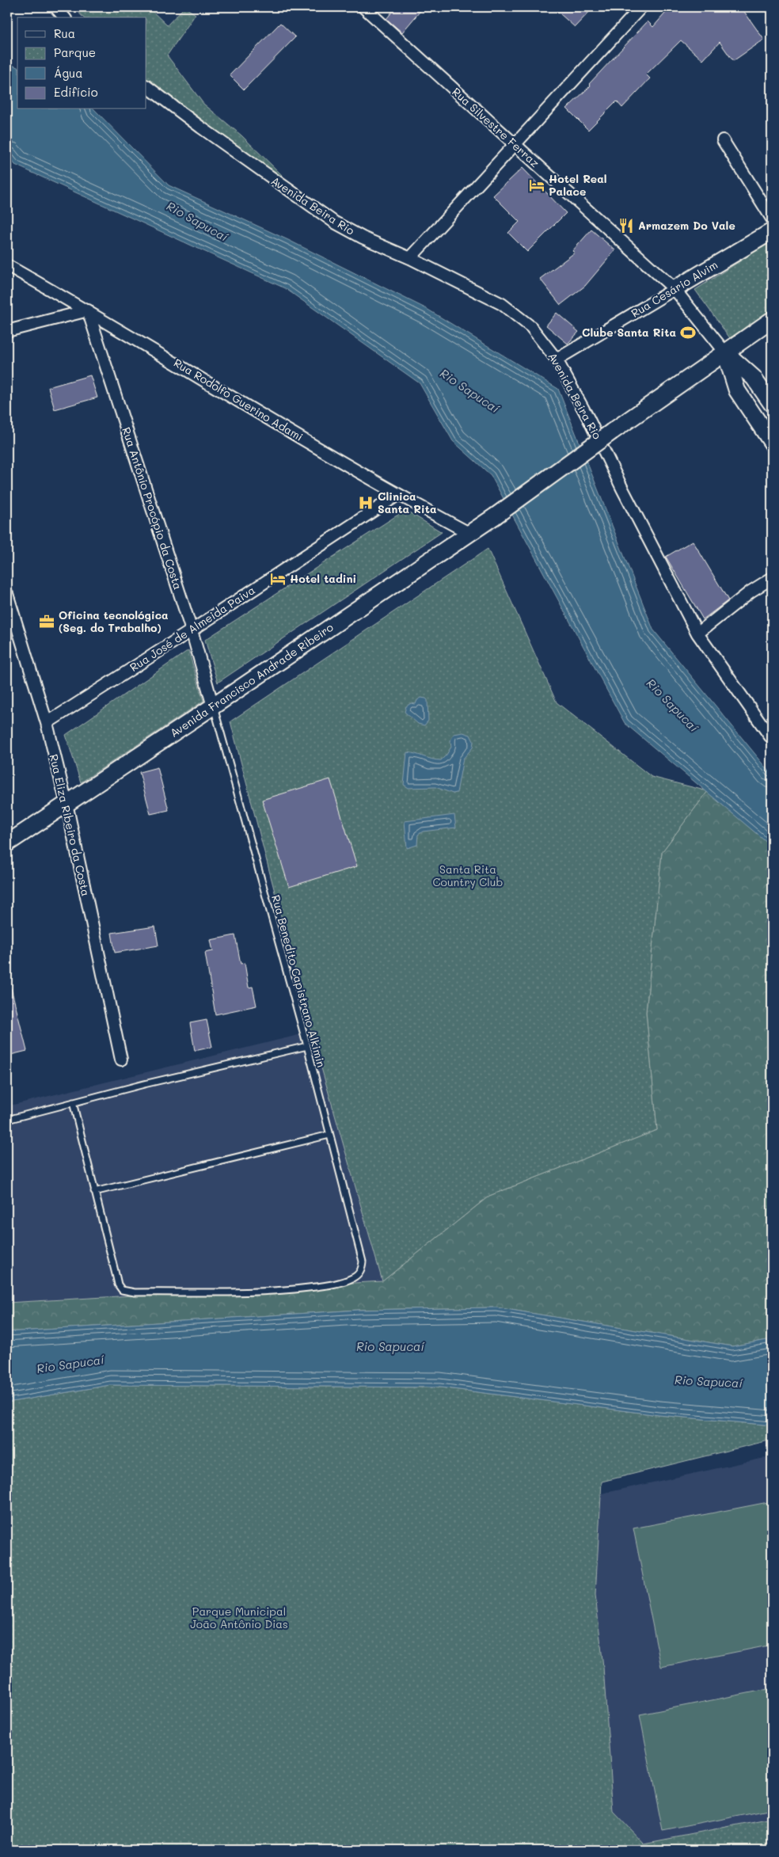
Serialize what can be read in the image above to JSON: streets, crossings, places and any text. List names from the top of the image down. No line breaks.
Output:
{"streets":{"main road":["Rua Cesário Alvim","Avenida Francisco Andrade Ribeiro"],"street":["Rua Silvestre Ferraz","Avenida Beira Rio","Rua Rodolfo Guerino Adami","Rua Antônio Procópio da Costa","Rua José de Almeida Paiva","Rua Eliza Ribeiro da Costa"],"lane":["Rua Benedito Capistrano Alkimin"]},"crossings":[["Rua Silvestre Ferraz","Rua Cesário Alvim"],["Rua Silvestre Ferraz","Avenida Francisco Andrade Ribeiro"],["Avenida Beira Rio","Rua Cesário Alvim"],["Rua Rodolfo Guerino Adami","Rua Antônio Procópio da Costa"],["Rua Rodolfo Guerino Adami","Rua José de Almeida Paiva"],["Rua Rodolfo Guerino Adami","Avenida Francisco Andrade Ribeiro"],["Rua Antônio Procópio da Costa","Rua José de Almeida Paiva"],["Rua Antônio Procópio da Costa","Avenida Francisco Andrade Ribeiro"],["Rua Antônio Procópio da Costa","Rua Benedito Capistrano Alkimin"],["Rua José de Almeida Paiva","Rua Eliza Ribeiro da Costa"],["Avenida Francisco Andrade Ribeiro","Rua Eliza Ribeiro da Costa"],["Avenida Francisco Andrade Ribeiro","Rua Benedito Capistrano Alkimin"]],"water":["Rio Sapucaí"],"parks":["Santa Rita Country Club","Parque Municipal João Antônio Dias"],"places":{"hotel":["Hotel Real Palace","Hotel tadini"],"restaurant":["Armazem Do Vale"],"sports":["Clube Santa Rita"],"hospital":["Clinica Santa Rita"],"office":["Oficina tecnológica (Seg. do Trabalho)"]},"legend":["Rua","Parque","Água","Edifício"]}
